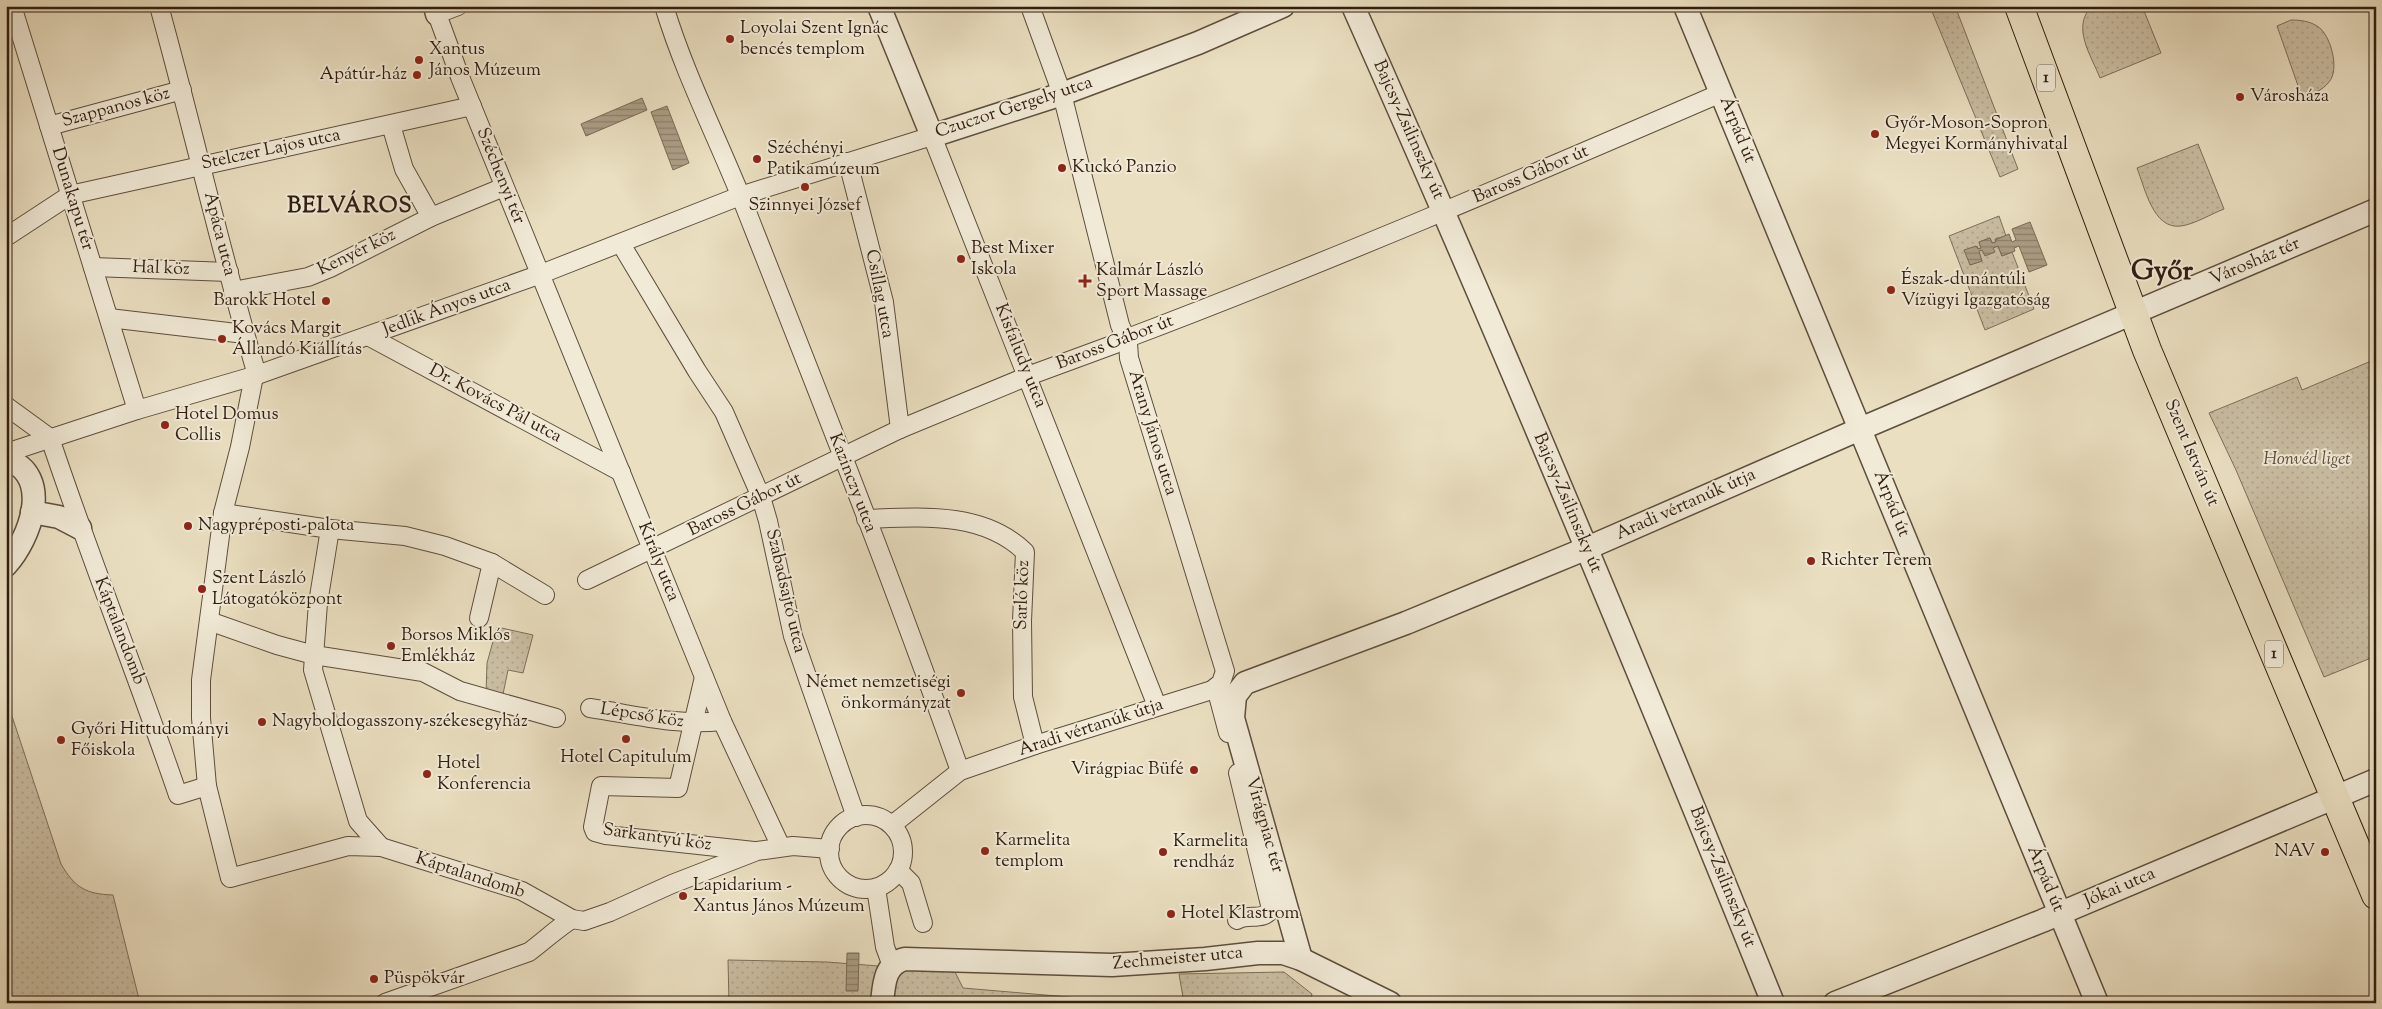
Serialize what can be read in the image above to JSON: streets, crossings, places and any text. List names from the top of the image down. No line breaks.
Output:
{"streets":{"main road":["1","Szent István út"],"street":["Szappanos köz","Czuczor Gergely utca","Bajcsy-Zsilinszky út","Árpád út","Stelczer Lajos utca","Baross Gábor út","Széchenyi tér","Dunakapu tér","Apáca utca","Kenyér köz","Városház tér","Hal köz","Csillag utca","Jedlik Ányos utca","Kisfaludy utca","Dr. Kovács Pál utca","Arany János utca","Kazinczy utca","Aradi vértanúk útja","Király utca","Szabadsajtó utca","Sarló köz","Káptalandomb","Lépcső köz","Virágpiac tér","Sarkantyú köz","Jókai utca","Zechmeister utca"]},"crossings":[["Szappanos köz","Dunakapu tér"],["Szappanos köz","Apáca utca"],["Czuczor Gergely utca","Csillag utca"],["Czuczor Gergely utca","Jedlik Ányos utca"],["Czuczor Gergely utca","Kisfaludy utca"],["Czuczor Gergely utca","Arany János utca"],["Czuczor Gergely utca","Kazinczy utca"],["Bajcsy-Zsilinszky út","Baross Gábor út"],["Bajcsy-Zsilinszky út","Aradi vértanúk útja"],["Árpád út","Baross Gábor út"],["Árpád út","Aradi vértanúk útja"],["Árpád út","Jókai utca"],["Stelczer Lajos utca","Széchenyi tér"],["Stelczer Lajos utca","Dunakapu tér"],["Stelczer Lajos utca","Apáca utca"],["Baross Gábor út","Csillag utca"],["Baross Gábor út","Kisfaludy utca"],["Baross Gábor út","Arany János utca"],["Baross Gábor út","Kazinczy utca"],["Baross Gábor út","Király utca"],["Baross Gábor út","Szabadsajtó utca"],["Széchenyi tér","Kenyér köz"],["Széchenyi tér","Jedlik Ányos utca"],["Széchenyi tér","Király utca"],["Dunakapu tér","Hal köz"],["Dunakapu tér","Jedlik Ányos utca"],["Apáca utca","Kenyér köz"],["Apáca utca","Hal köz"],["Apáca utca","Jedlik Ányos utca"],["Városház tér","Szent István út"],["Városház tér","Aradi vértanúk útja"],["Jedlik Ányos utca","Dr. Kovács Pál utca"],["Jedlik Ányos utca","Kazinczy utca"],["Jedlik Ányos utca","Király utca"],["Jedlik Ányos utca","Szabadsajtó utca"],["Jedlik Ányos utca","Káptalandomb"],["Kisfaludy utca","Aradi vértanúk útja"],["Dr. Kovács Pál utca","Király utca"],["Arany János utca","Aradi vértanúk útja"],["Arany János utca","Virágpiac tér"],["Szent István út","Aradi vértanúk útja"],["Szent István út","Jókai utca"],["Kazinczy utca","Aradi vértanúk útja"],["Kazinczy utca","Sarló köz"],["Aradi vértanúk útja","Szabadsajtó utca"],["Aradi vértanúk útja","Sarló köz"],["Aradi vértanúk útja","Virágpiac tér"],["Király utca","Lépcső köz"],["Lépcső köz","Sarkantyú köz"],["Virágpiac tér","Zechmeister utca"]],"districts":["BELVÁROS","Győr"],"parks":["Honvéd liget"],"places":{"other":["Loyolai Szent Ignác bencés templom","Xantus János Múzeum","Apátúr-ház","Városháza","Győr-Moson-Sopron Megyei Kormányhivatal","Széchényi Patikamúzeum","Kuckó Panzio","Szinnyei József","Best Mixer Iskola","Észak-dunántúli Vízügyi Igazgatóság","Barokk Hotel","Kovács Margit Állandó Kiállítás","Hotel Domus Collis","Nagypréposti-palota","Richter Terem","Szent László Látogatóközpont","Borsos Miklós Emlékház","Német nemzetiségi önkormányzat","Nagyboldogasszony-székesegyház","Hotel Capitulum","Győri Hittudományi Főiskola","Virágpiac Büfé","Hotel Konferencia","Karmelita templom","Karmelita rendház","NAV","Lapidarium - Xantus János Múzeum","Hotel Klastrom","Püspökvár"],"health":["Kalmár László Sport Massage"]}}
